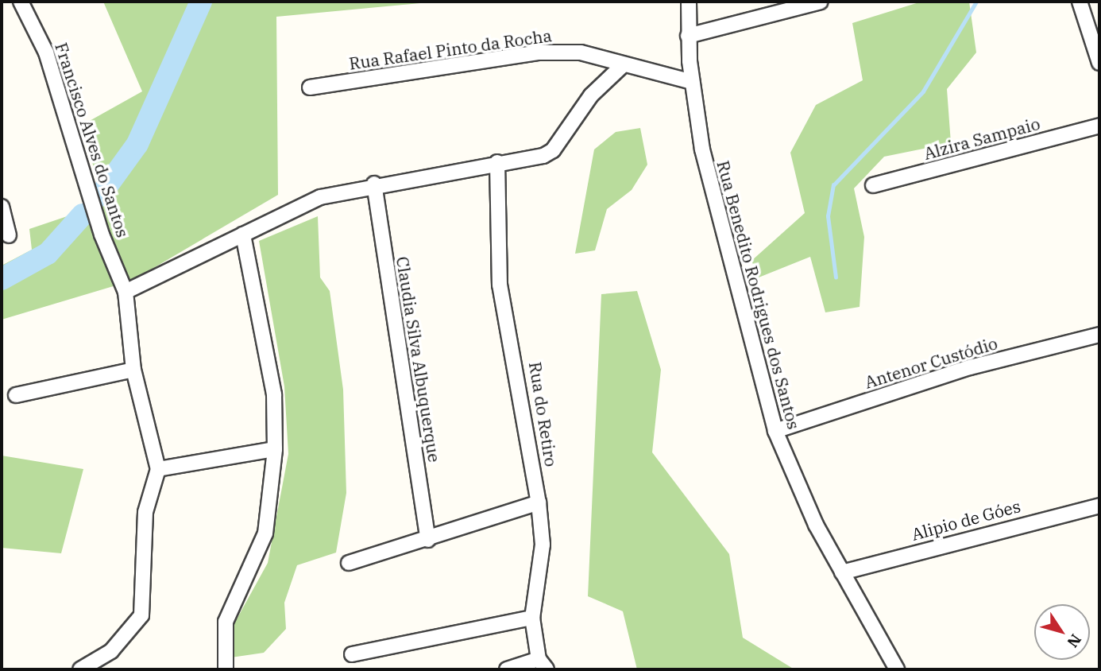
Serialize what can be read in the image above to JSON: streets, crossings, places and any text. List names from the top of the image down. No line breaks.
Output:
{"streets":{"street":["Rua Rafael Pinto da Rocha","Alzira Sampaio","Francisco Alves do Santos","Rua Benedito Rodrigues dos Santos","Claudia Silva Albuquerque","Antenor Custódio","Rua do Retiro","Alipio de Góes"]},"crossings":[["Rua Rafael Pinto da Rocha","Rua Benedito Rodrigues dos Santos"],["Rua Benedito Rodrigues dos Santos","Antenor Custódio"],["Rua Benedito Rodrigues dos Santos","Alipio de Góes"]],"north":"bottom right"}
